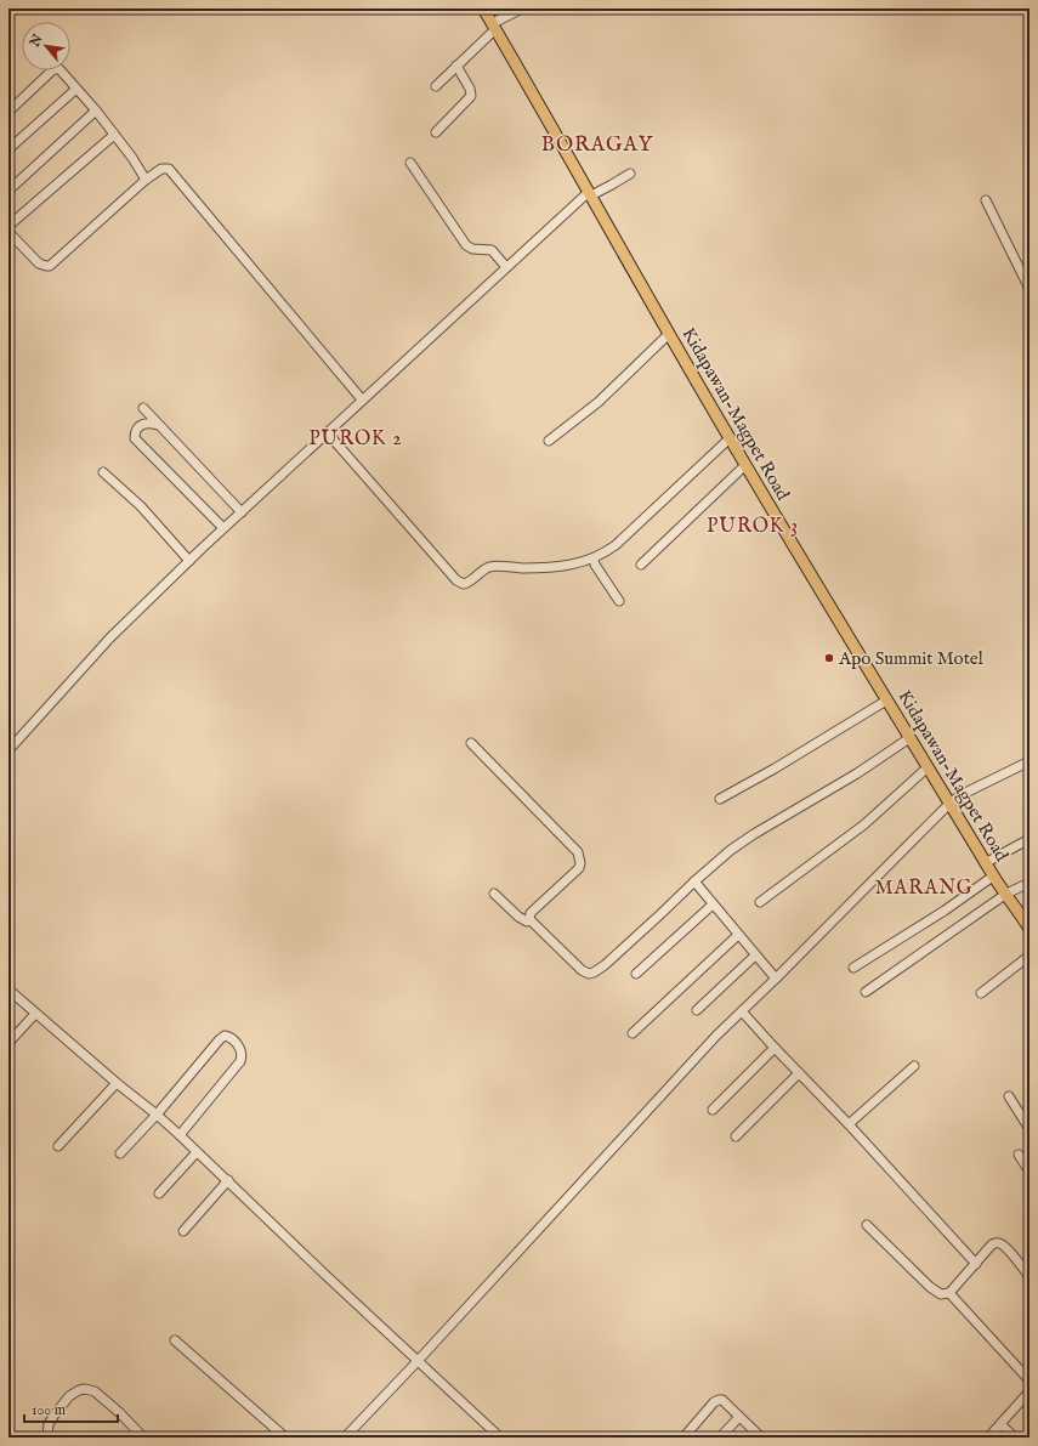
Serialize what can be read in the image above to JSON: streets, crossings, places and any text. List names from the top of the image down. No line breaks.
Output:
{"streets":{"main road":["Kidapawan-Magpet Road"]},"districts":["BORAGAY","PUROK 2","PUROK 3","MARANG"],"places":["Apo Summit Motel"],"scale_bar":"100 m","north":"top left"}
